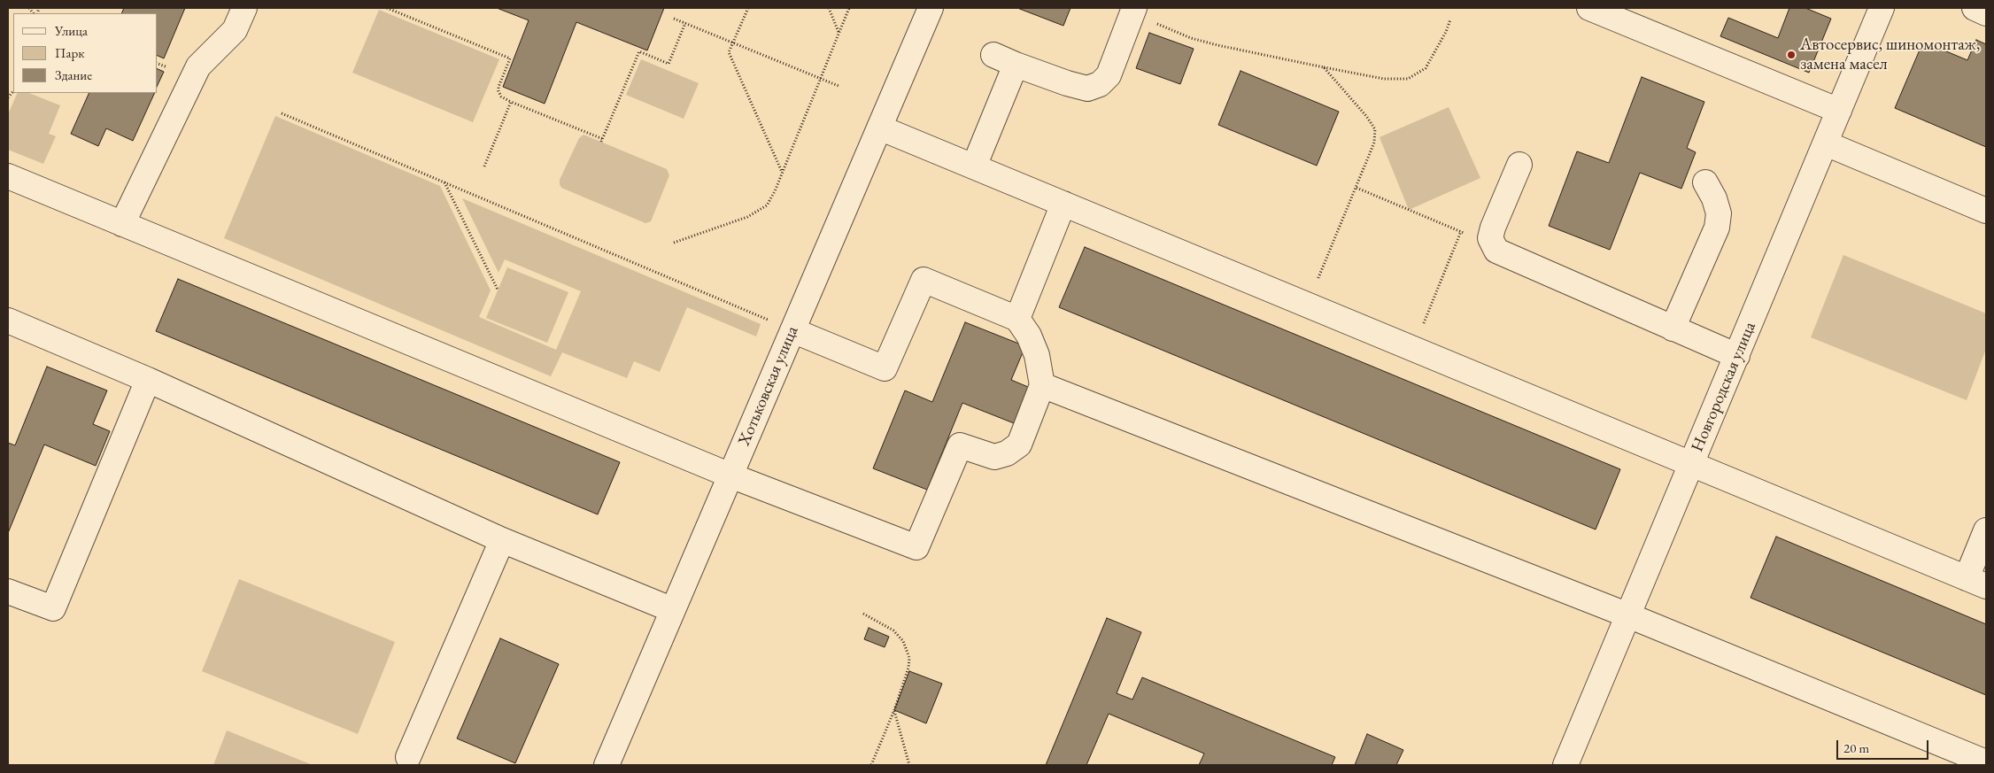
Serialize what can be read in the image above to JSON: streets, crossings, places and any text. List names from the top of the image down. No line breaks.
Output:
{"streets":{"street":["Хотьковская улица","Новгородская улица"]},"places":["Автосервис, шиномонтаж, замена масел"],"legend":["Улица","Парк","Здание"],"scale_bar":"20 m"}
